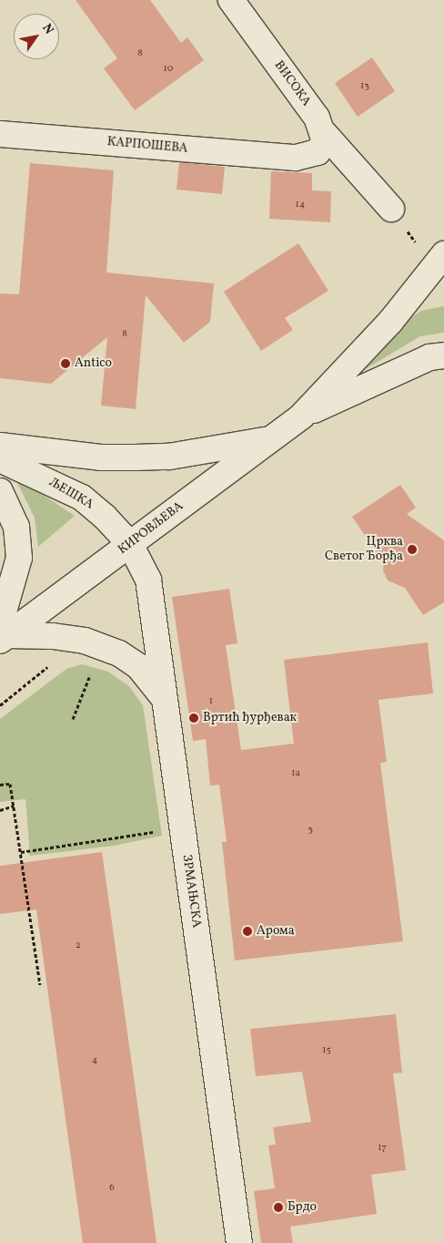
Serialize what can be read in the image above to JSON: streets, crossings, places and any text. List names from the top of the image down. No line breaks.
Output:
{"streets":{"street":["ВИСОКА","КАРПОШЕВА","ЉЕШКА","КИРОВЉЕВА","ЗРМАЊСКА"]},"crossings":[["ВИСОКА","КАРПОШЕВА"],["ЉЕШКА","КИРОВЉЕВА"],["ЉЕШКА","ЗРМАЊСКА"],["КИРОВЉЕВА","ЗРМАЊСКА"]],"places":["Antico","Црква Светог Ђорђа","Вртић ђурђевак","Арома","Брдо"],"house_numbers":["8","10","13","14","8","1","1a","3","2","15","4","17","6"],"north":"top right"}
